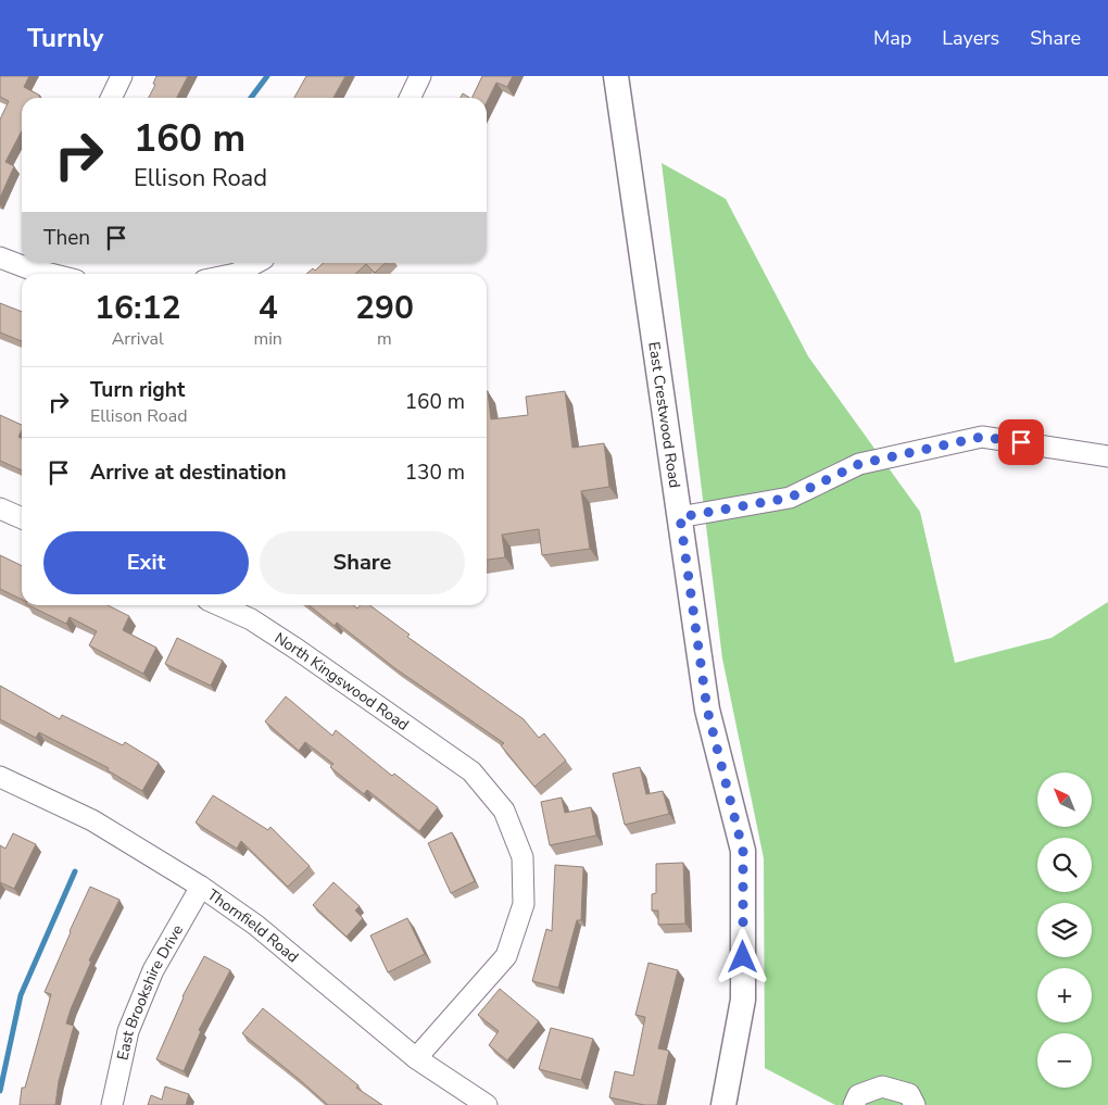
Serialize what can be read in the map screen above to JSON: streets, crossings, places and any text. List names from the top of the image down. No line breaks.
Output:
{"streets":{"street":["East Crestwood Road","North Kingswood Road","Thornfield Road","East Brookshire Drive"]},"crossings":[["North Kingswood Road","Thornfield Road"],["Thornfield Road","East Brookshire Drive"]],"north":"top left","page":{"header":"Turnly","nav":["Map","Layers","Share"],"turn":["160 m","Ellison Road"],"then":"Then","eta":["16:12","Arrival","4","min","290","m"],"list":[{"name":"Turn right","note":"Ellison Road","value":"160 m"},{"name":"Arrive at destination","value":"130 m"}],"buttons":["Exit","Share"],"map_buttons":["+","−"]}}
